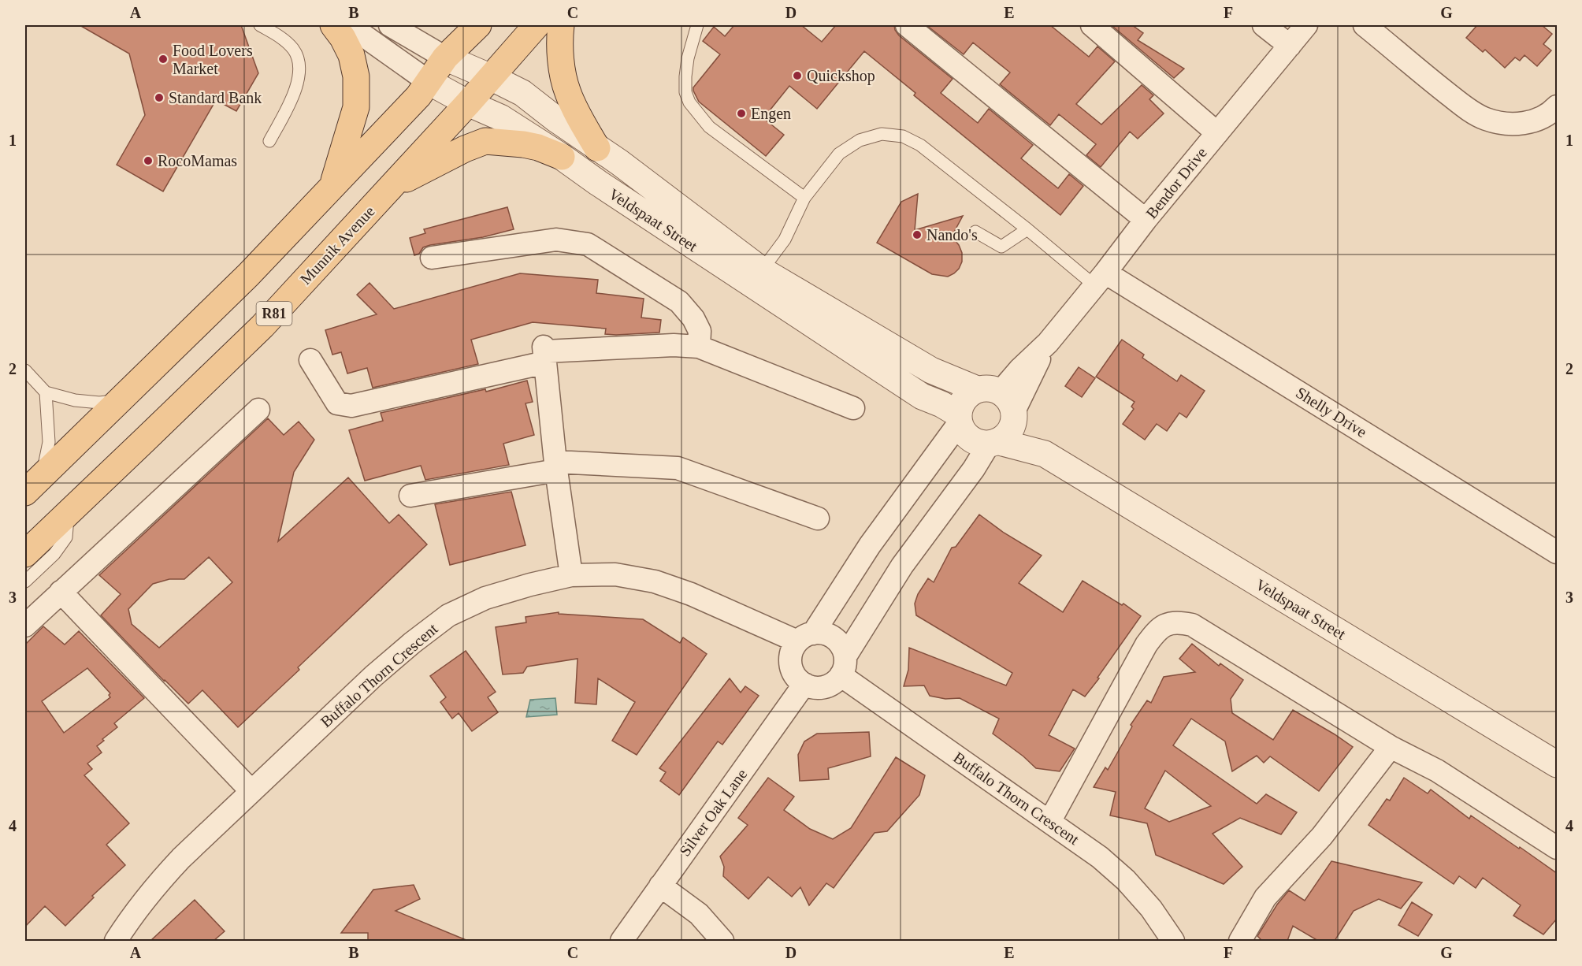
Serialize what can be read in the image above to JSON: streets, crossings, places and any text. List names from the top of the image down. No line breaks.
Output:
{"streets":{"main road":["Munnik Avenue","R81"],"street":["Bendor Drive","Veldspaat Street","Shelly Drive","Buffalo Thorn Crescent","Silver Oak Lane"]},"crossings":[["Bendor Drive","Veldspaat Street"],["Bendor Drive","Shelly Drive"],["Veldspaat Street","Munnik Avenue"],["Buffalo Thorn Crescent","Silver Oak Lane"]],"places":["Food Lovers Market","Quickshop","Standard Bank","Engen","RocoMamas","Nando's"],"grid":{"columns":["A","B","C","D","E","F","G"],"rows":["1","2","3","4"]}}
